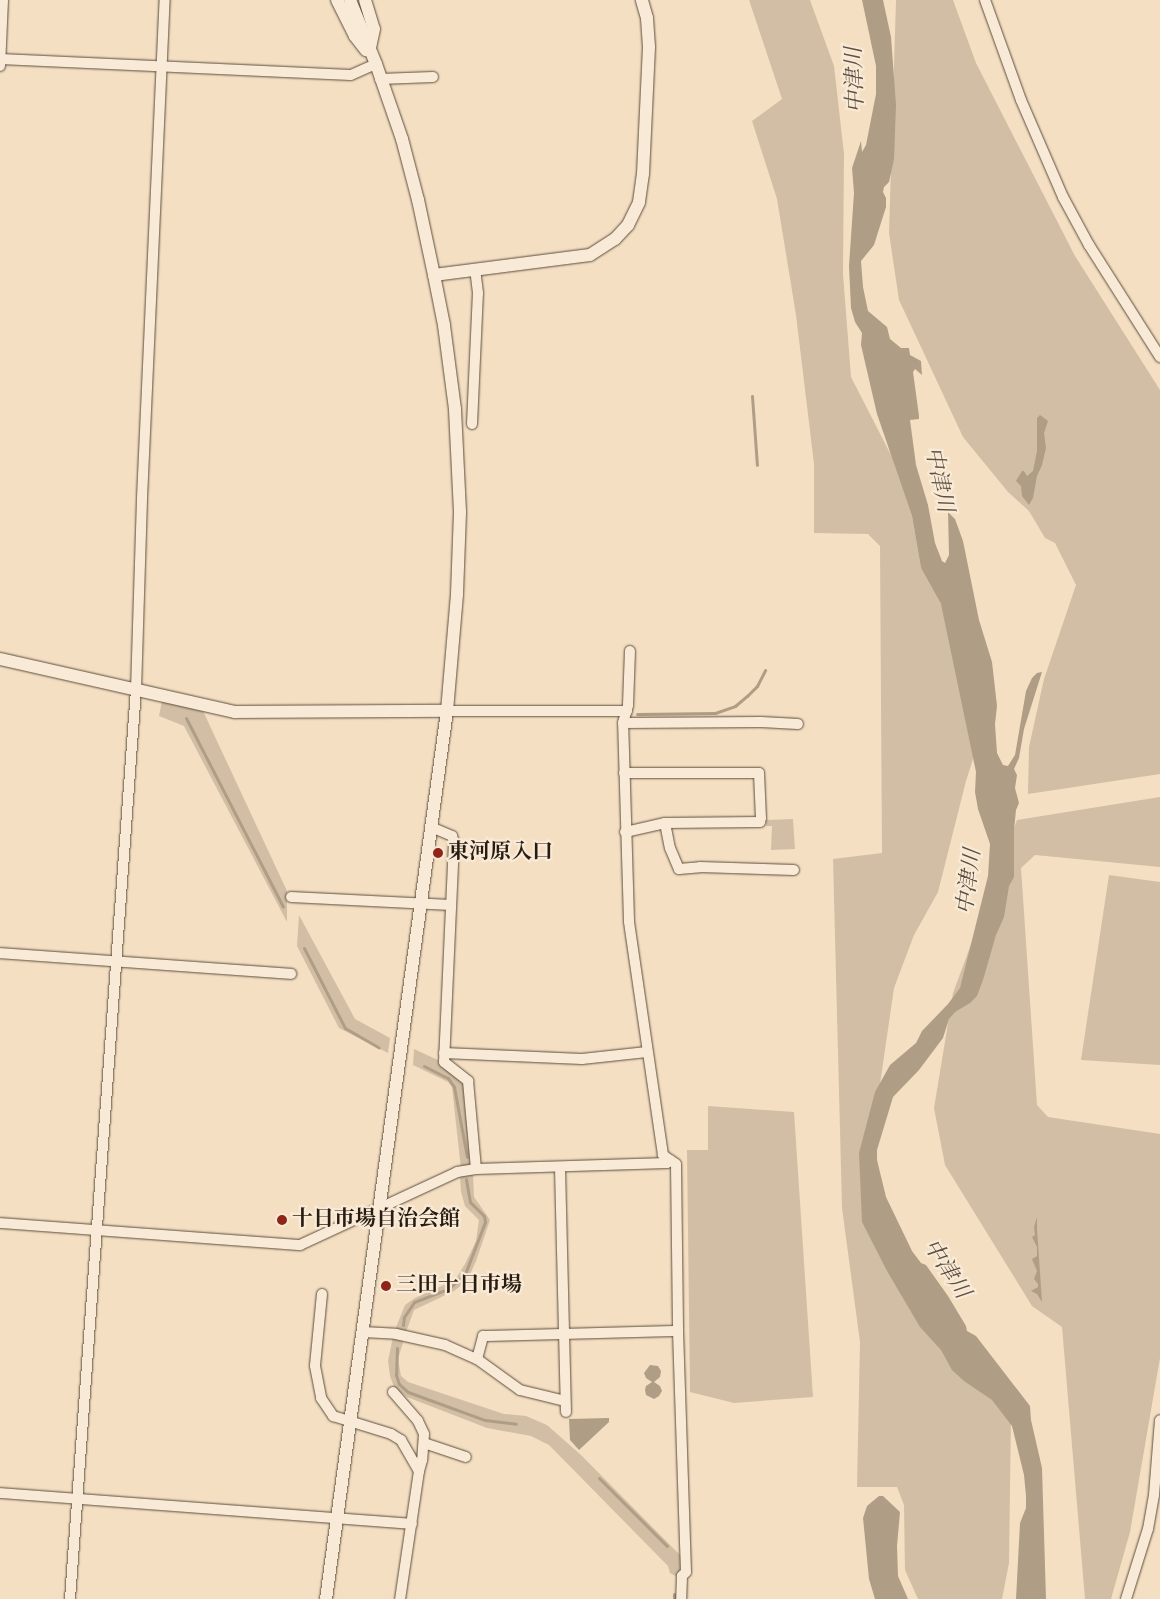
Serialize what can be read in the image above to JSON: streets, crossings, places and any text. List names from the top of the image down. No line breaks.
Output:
{"water":["中津川"],"places":["東河原入口","十日市場自治会館","三田十日市場"]}
